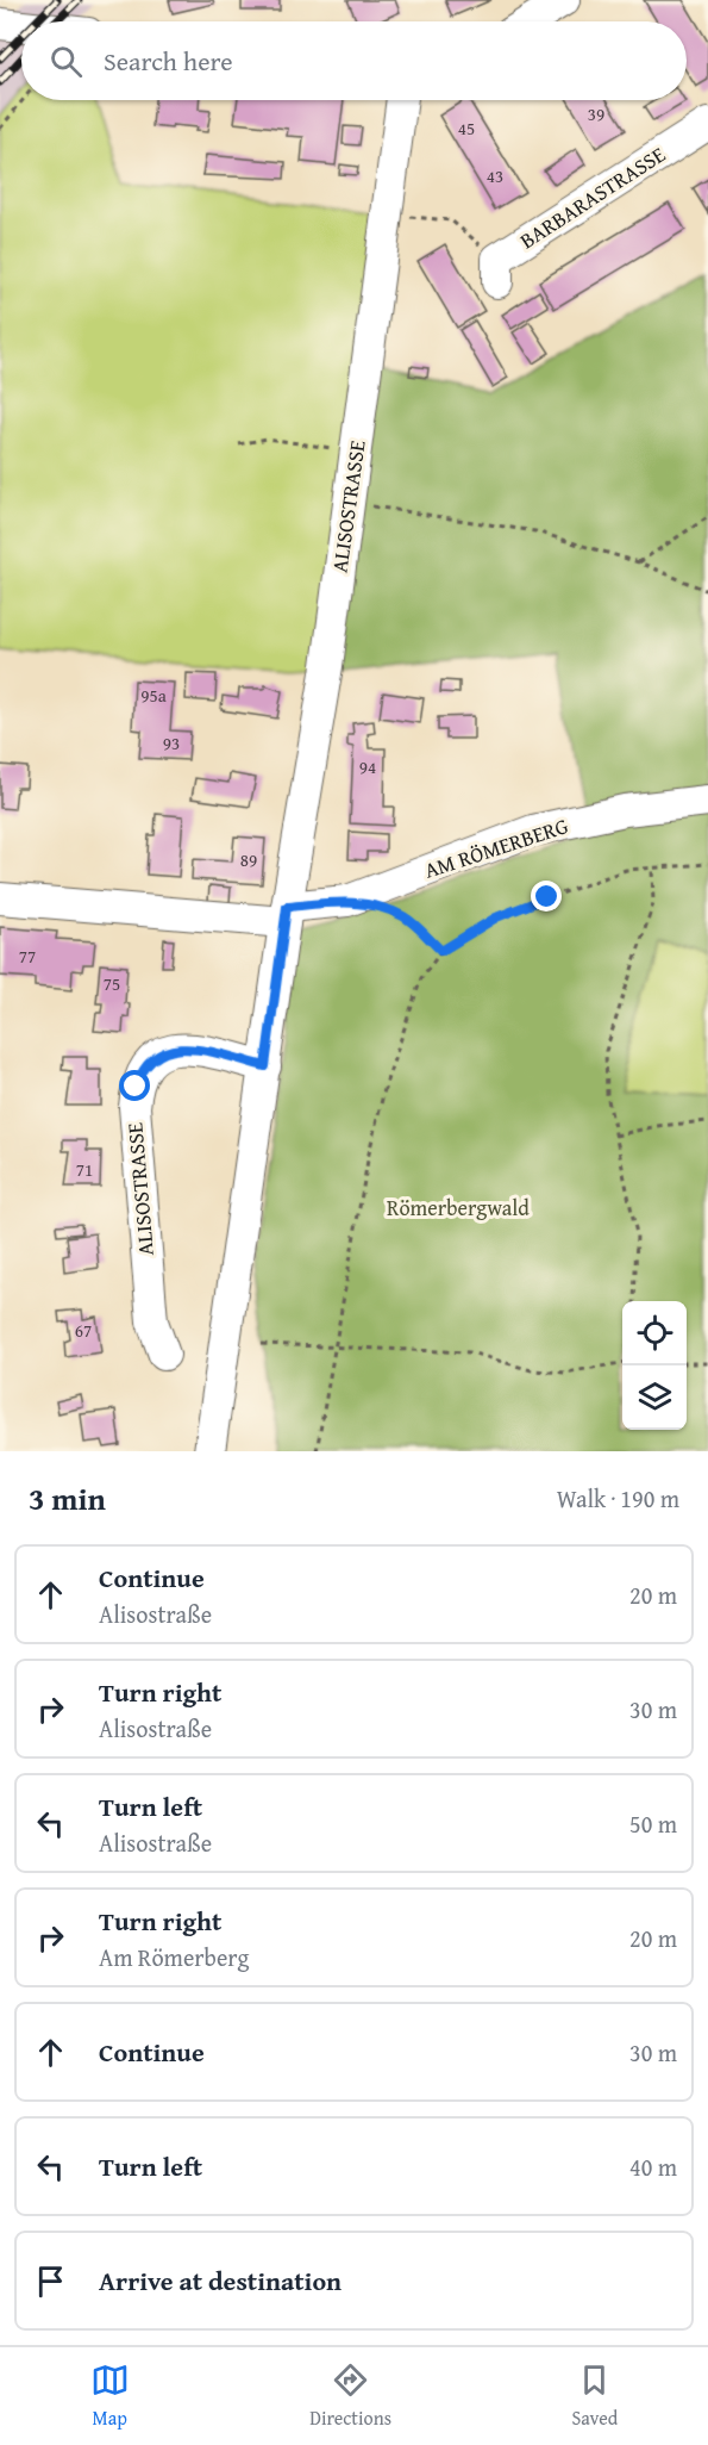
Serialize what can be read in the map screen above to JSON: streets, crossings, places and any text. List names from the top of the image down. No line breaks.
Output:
{"streets":{"street":["BARBARASTRASSE","ALISOSTRASSE","AM RÖMERBERG"]},"crossings":[["ALISOSTRASSE","AM RÖMERBERG"]],"parks":["Römerbergwald"],"house_numbers":["39","45","43","95a","93","94","89","77","75","71","67"],"page":{"search":"Search here","heading":["3 min","Walk · 190 m"],"list":[["Continue","Alisostraße","20 m"],["Turn right","Alisostraße","30 m"],["Turn left","Alisostraße","50 m"],["Turn right","Am Römerberg","20 m"],["Continue","30 m"],["Turn left","40 m"],"Arrive at destination"],"nav":["Map","Directions","Saved"]}}
